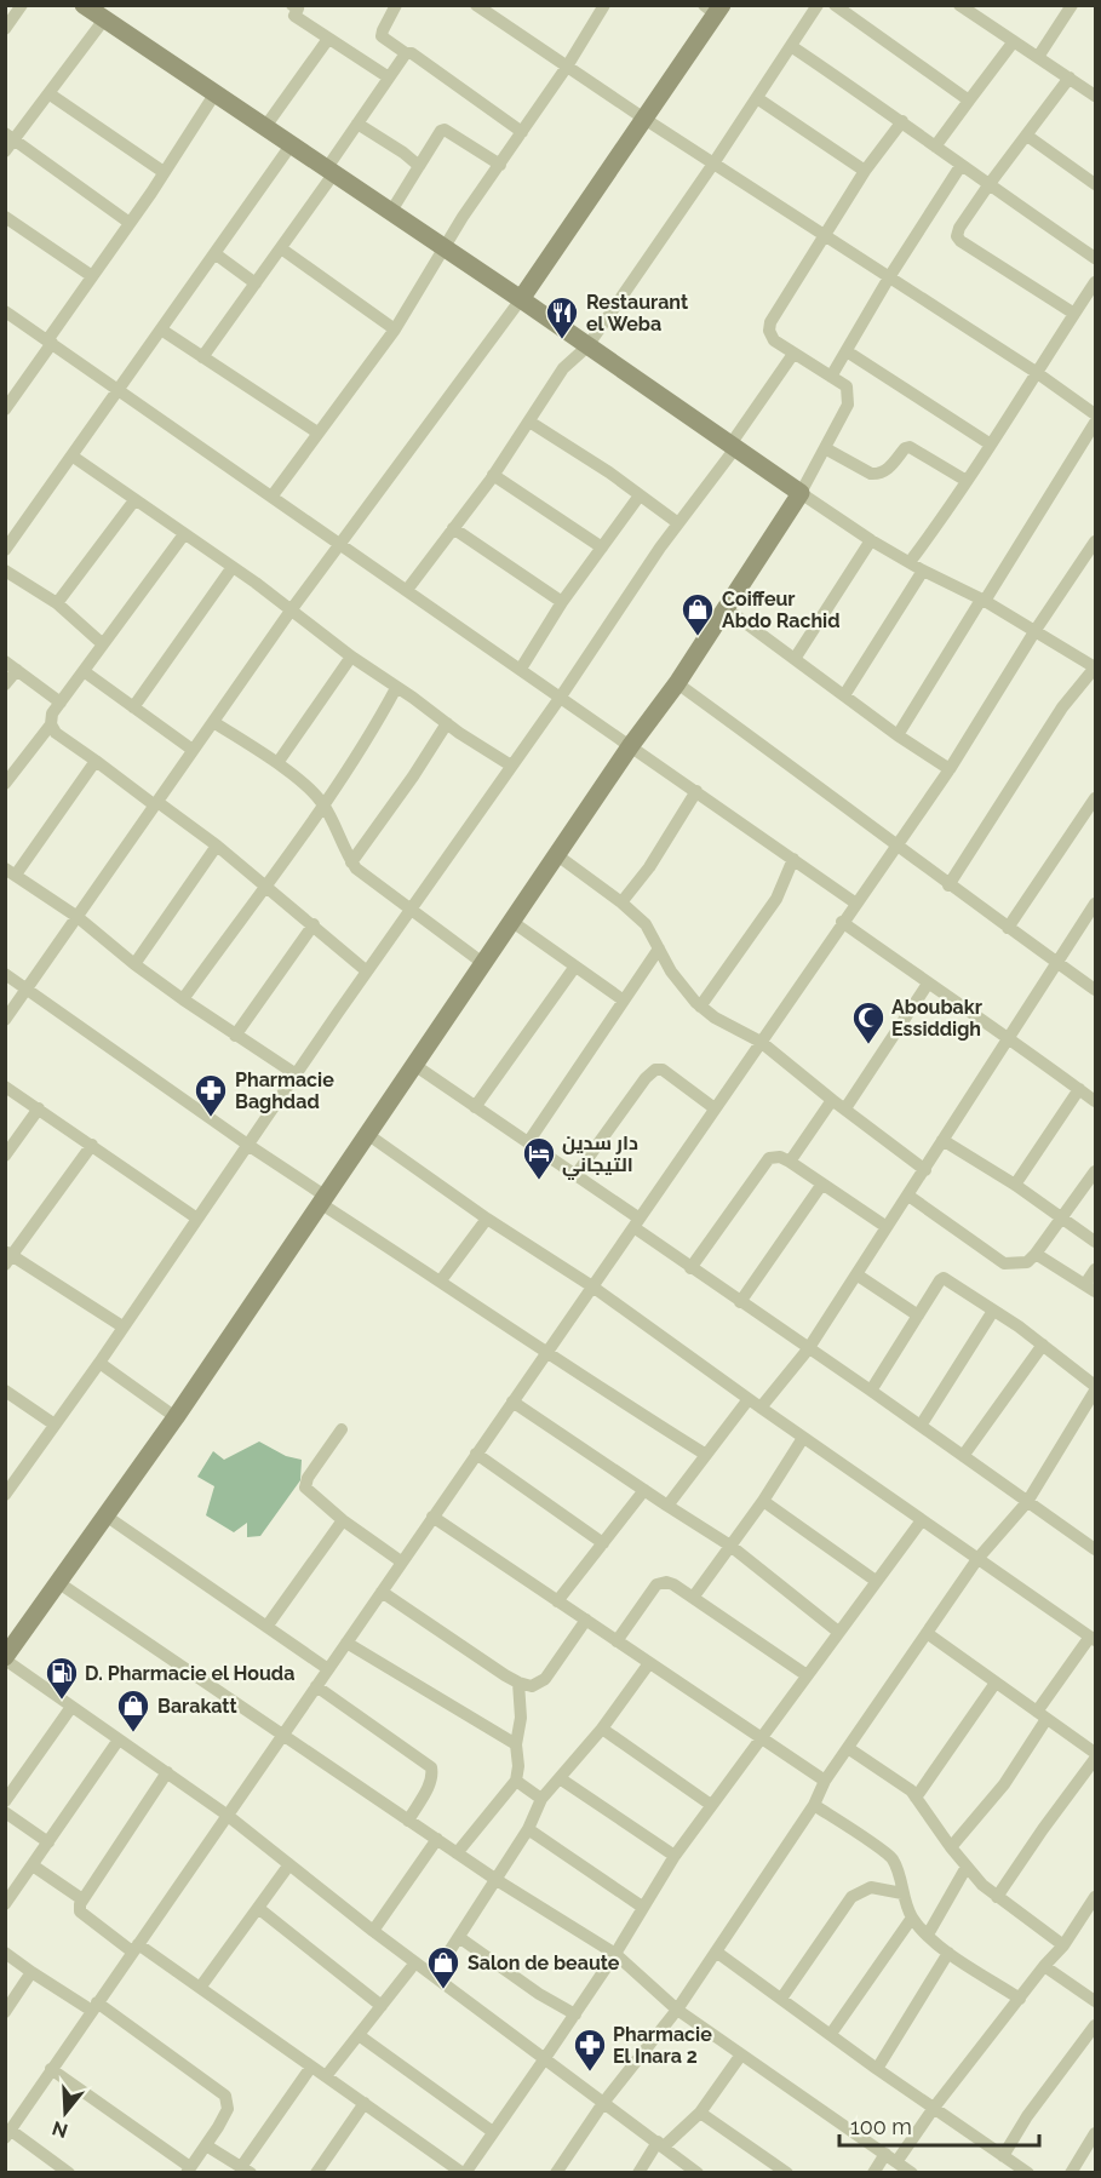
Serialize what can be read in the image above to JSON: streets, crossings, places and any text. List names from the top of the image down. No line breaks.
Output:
{"places":{"restaurant":["Restaurant el Weba"],"shop":["Coiffeur Abdo Rachid","Barakatt","Salon de beaute"],"mosque":["Aboubakr Essiddigh"],"pharmacy":["Pharmacie Baghdad","Pharmacie El Inara 2"],"hotel":["دار سدين التيجاني"],"fuel station":["D. Pharmacie el Houda"]},"scale_bar":"100 m","north":"bottom"}
